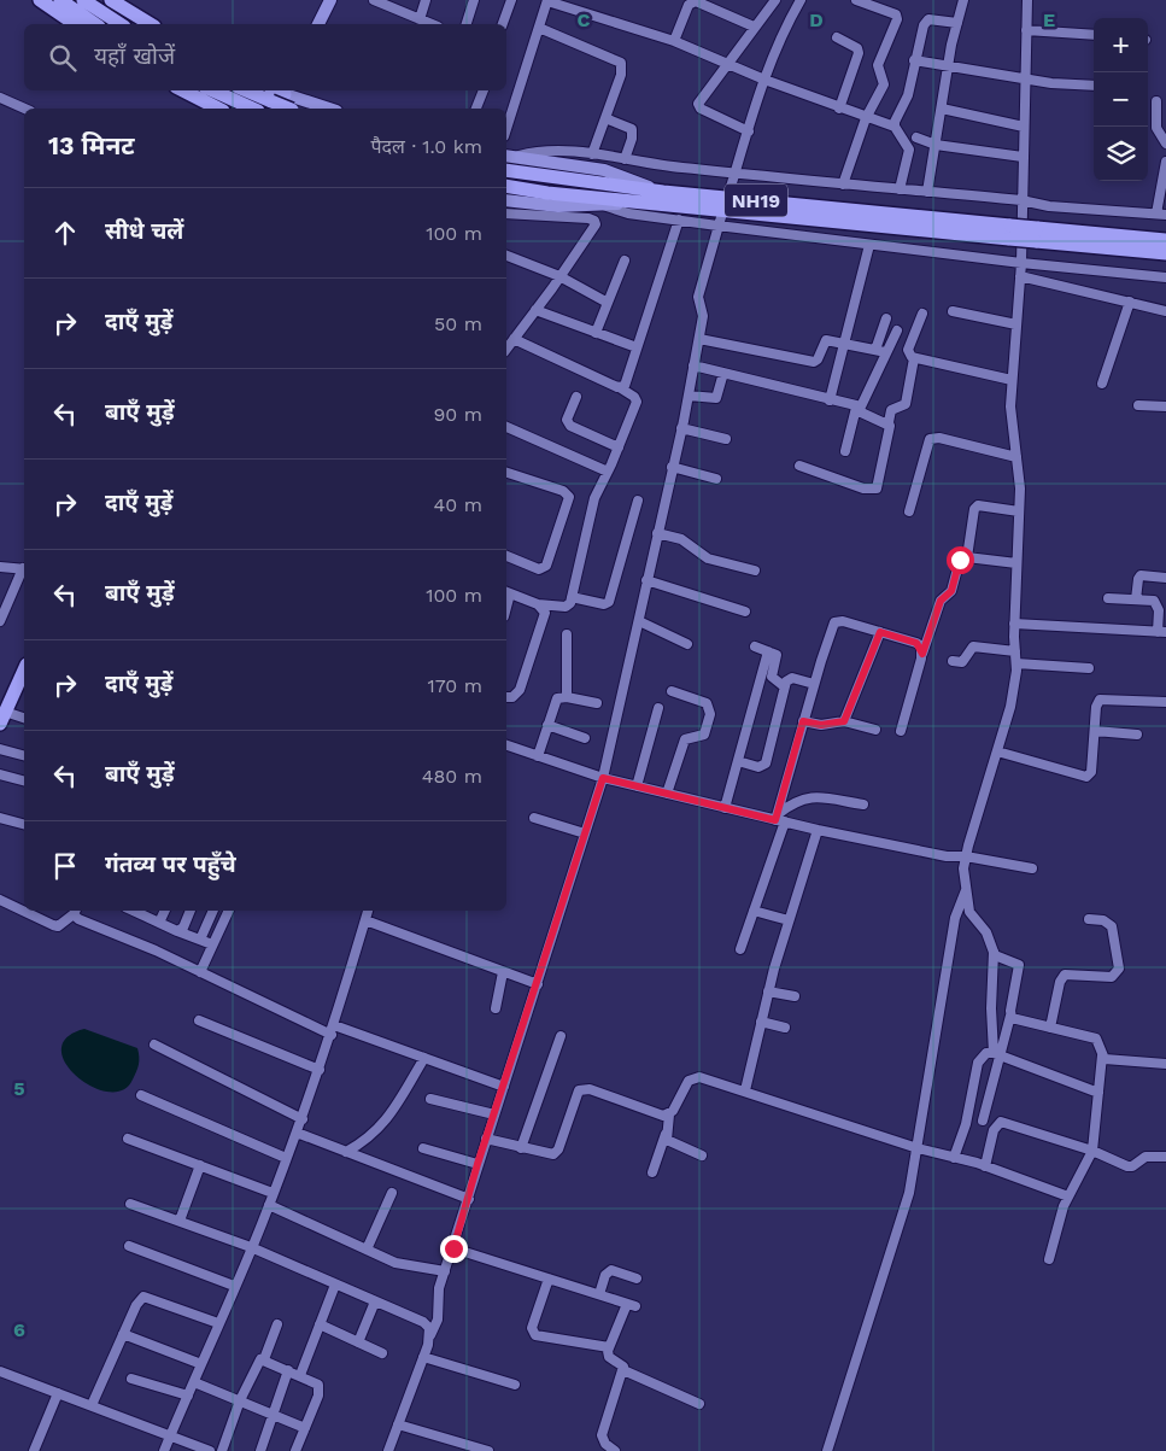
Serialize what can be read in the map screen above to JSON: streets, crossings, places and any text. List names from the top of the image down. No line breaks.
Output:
{"streets":{"highway":["NH19"]},"page":{"map_buttons":["+","−"],"search":"यहाँ खोजें","heading":["13 मिनट","पैदल · 1.0 km"],"list":[["सीधे चलें","100 m"],["दाएँ मुड़ें","50 m"],["बाएँ मुड़ें","90 m"],["दाएँ मुड़ें","40 m"],["बाएँ मुड़ें","100 m"],["दाएँ मुड़ें","170 m"],["बाएँ मुड़ें","480 m"],"गंतव्य पर पहुँचे"]},"grid":{"columns":["C","D","E"],"rows":["5","6"]}}
